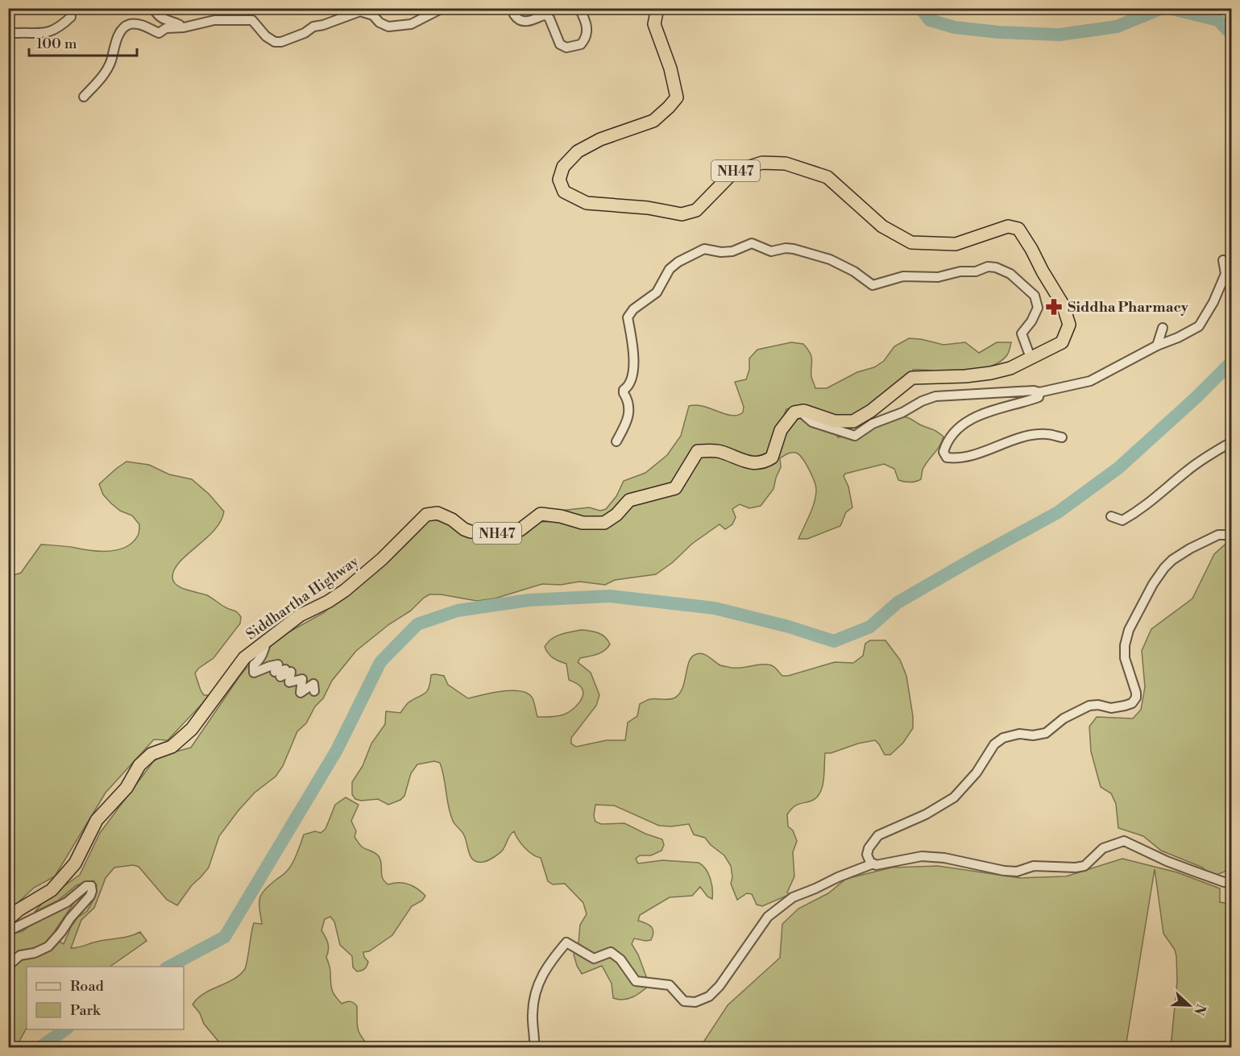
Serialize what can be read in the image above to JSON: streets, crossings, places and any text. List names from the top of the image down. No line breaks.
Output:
{"streets":{"highway":["NH47","Siddhartha Highway"]},"crossings":[["NH47","Siddhartha Highway"]],"places":{"pharmacy":["Siddha Pharmacy"]},"legend":["Road","Park"],"scale_bar":"100 m","north":"right"}
